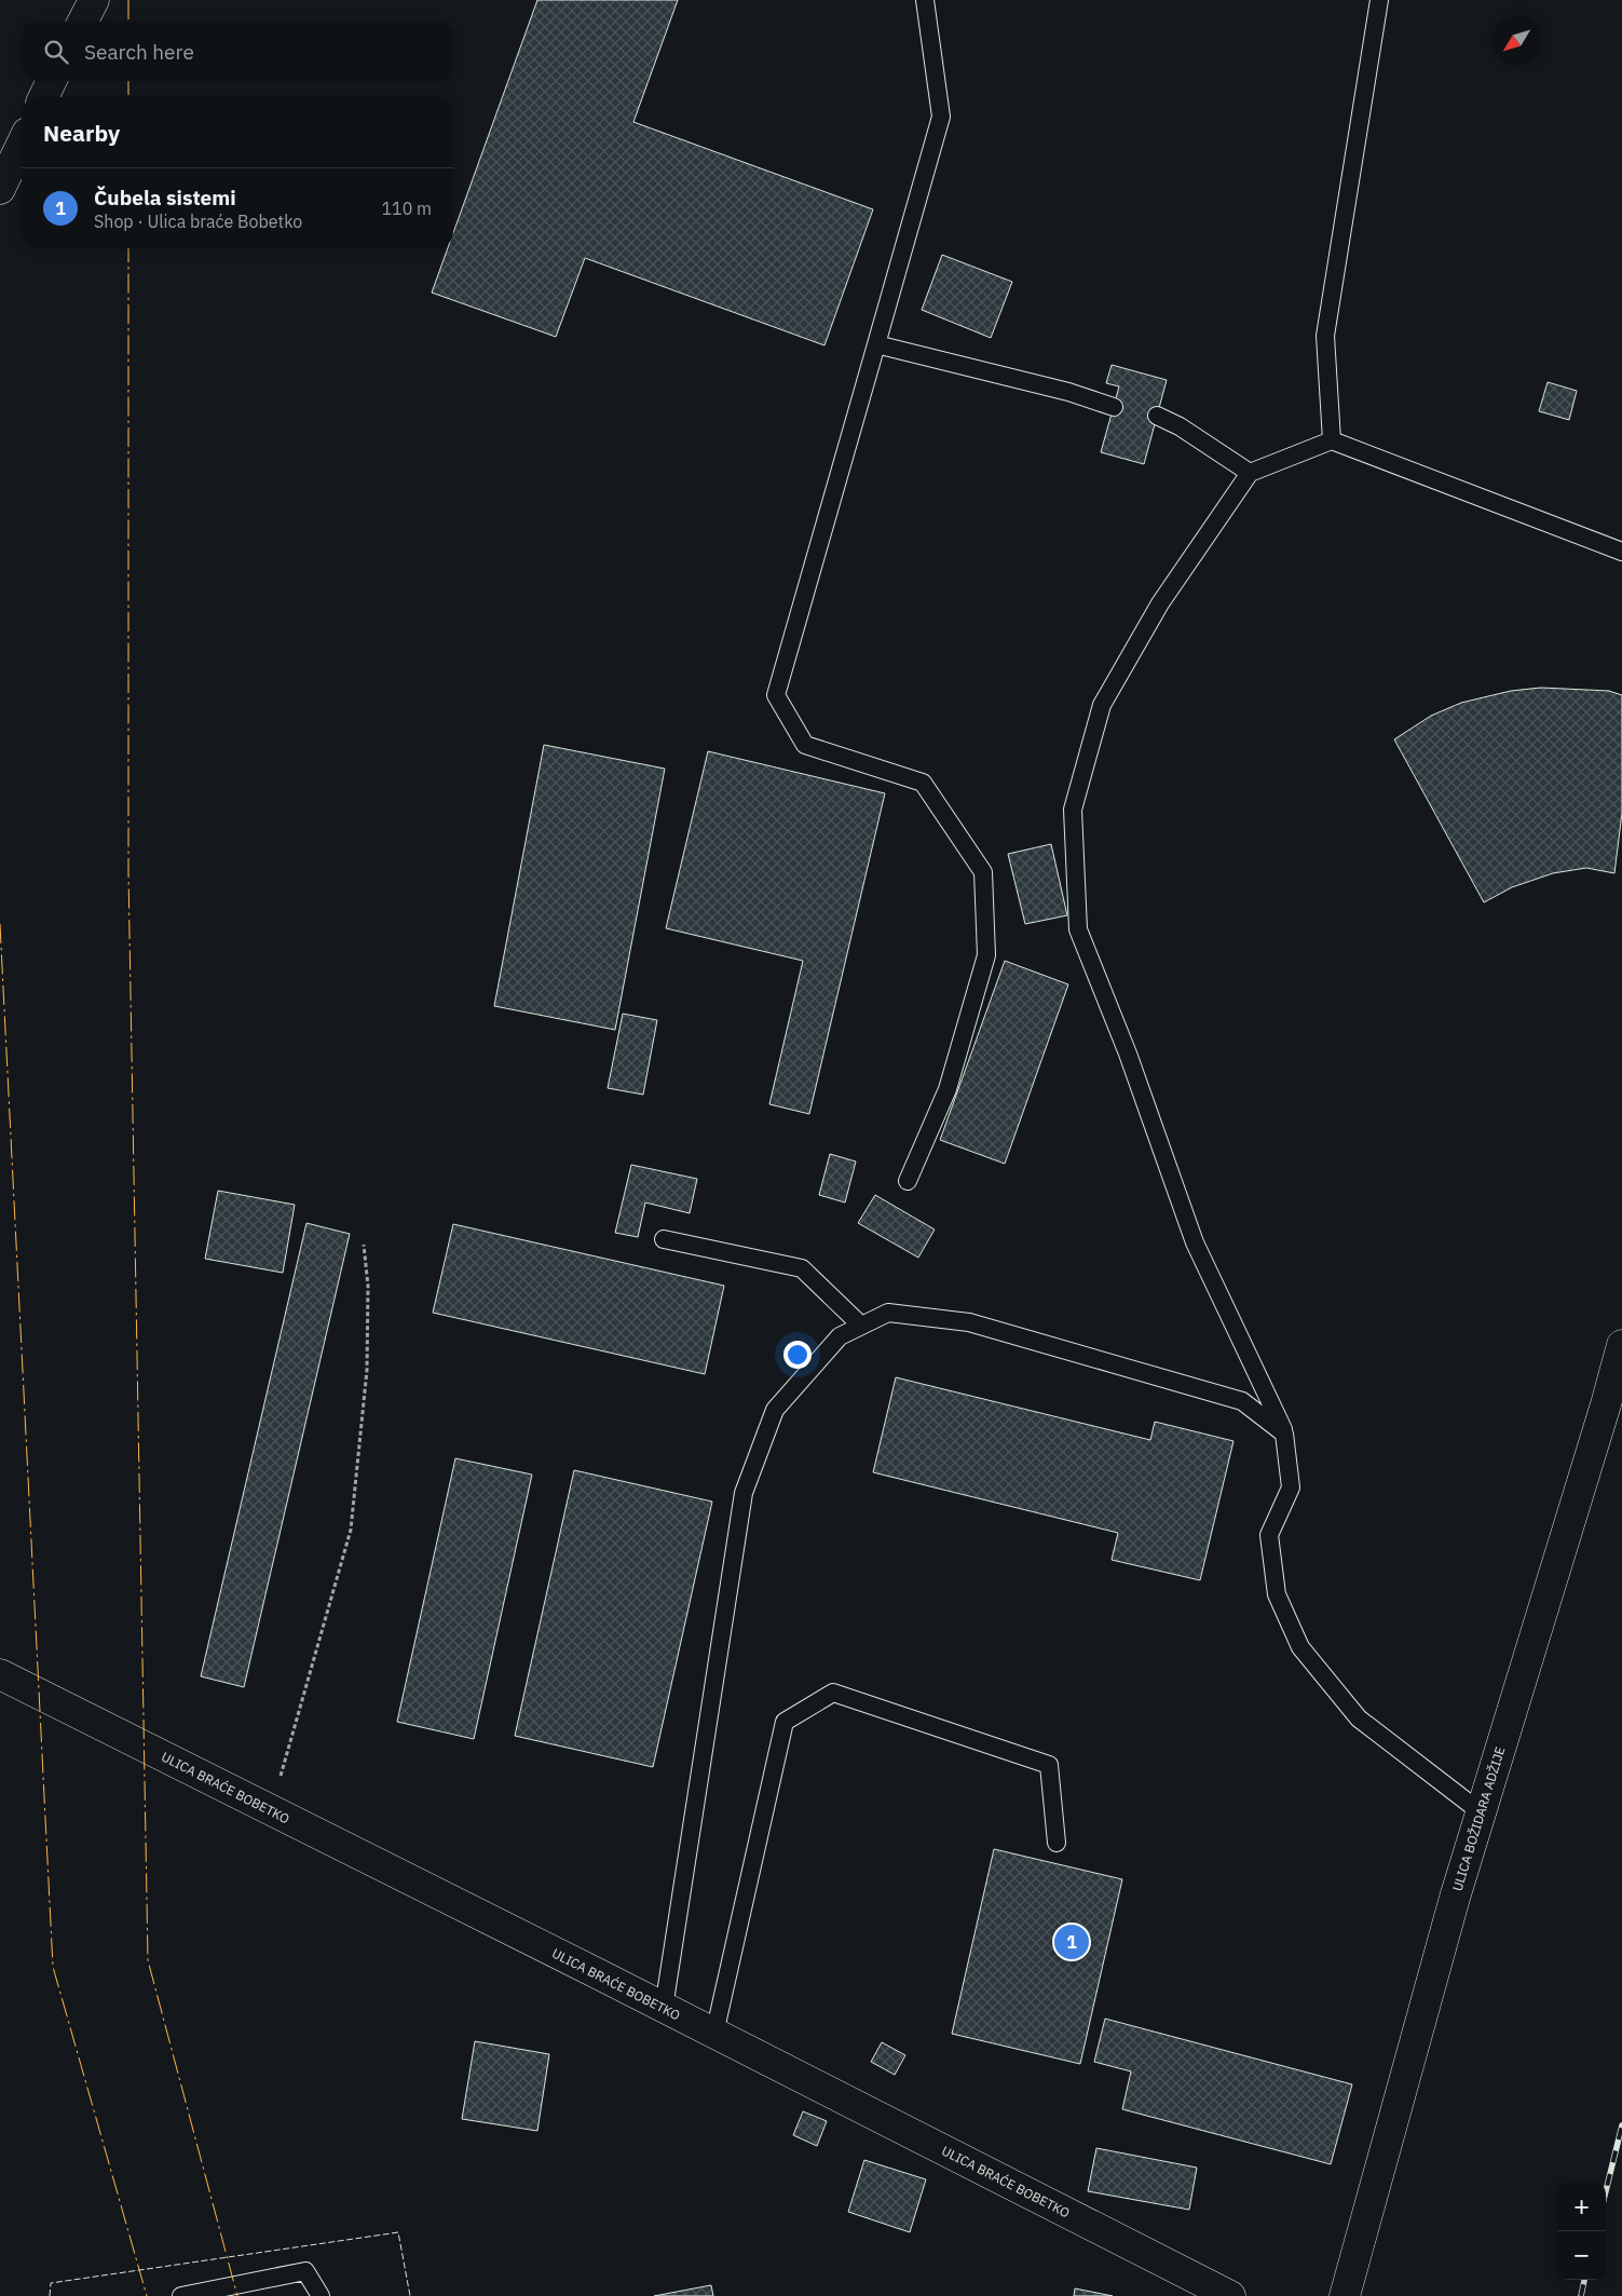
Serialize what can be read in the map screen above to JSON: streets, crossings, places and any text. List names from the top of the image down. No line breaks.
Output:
{"streets":{"street":["ULICA BRAĆE BOBETKO","ULICA BOŽIDARA ADŽIJE"]},"north":"bottom left","page":{"search":"Search here","heading":"Nearby","list":[{"mark":"1","name":"Čubela sistemi","note":"Shop · Ulica braće Bobetko","value":"110 m"}],"pins":"1","map_buttons":["+","−"]}}
